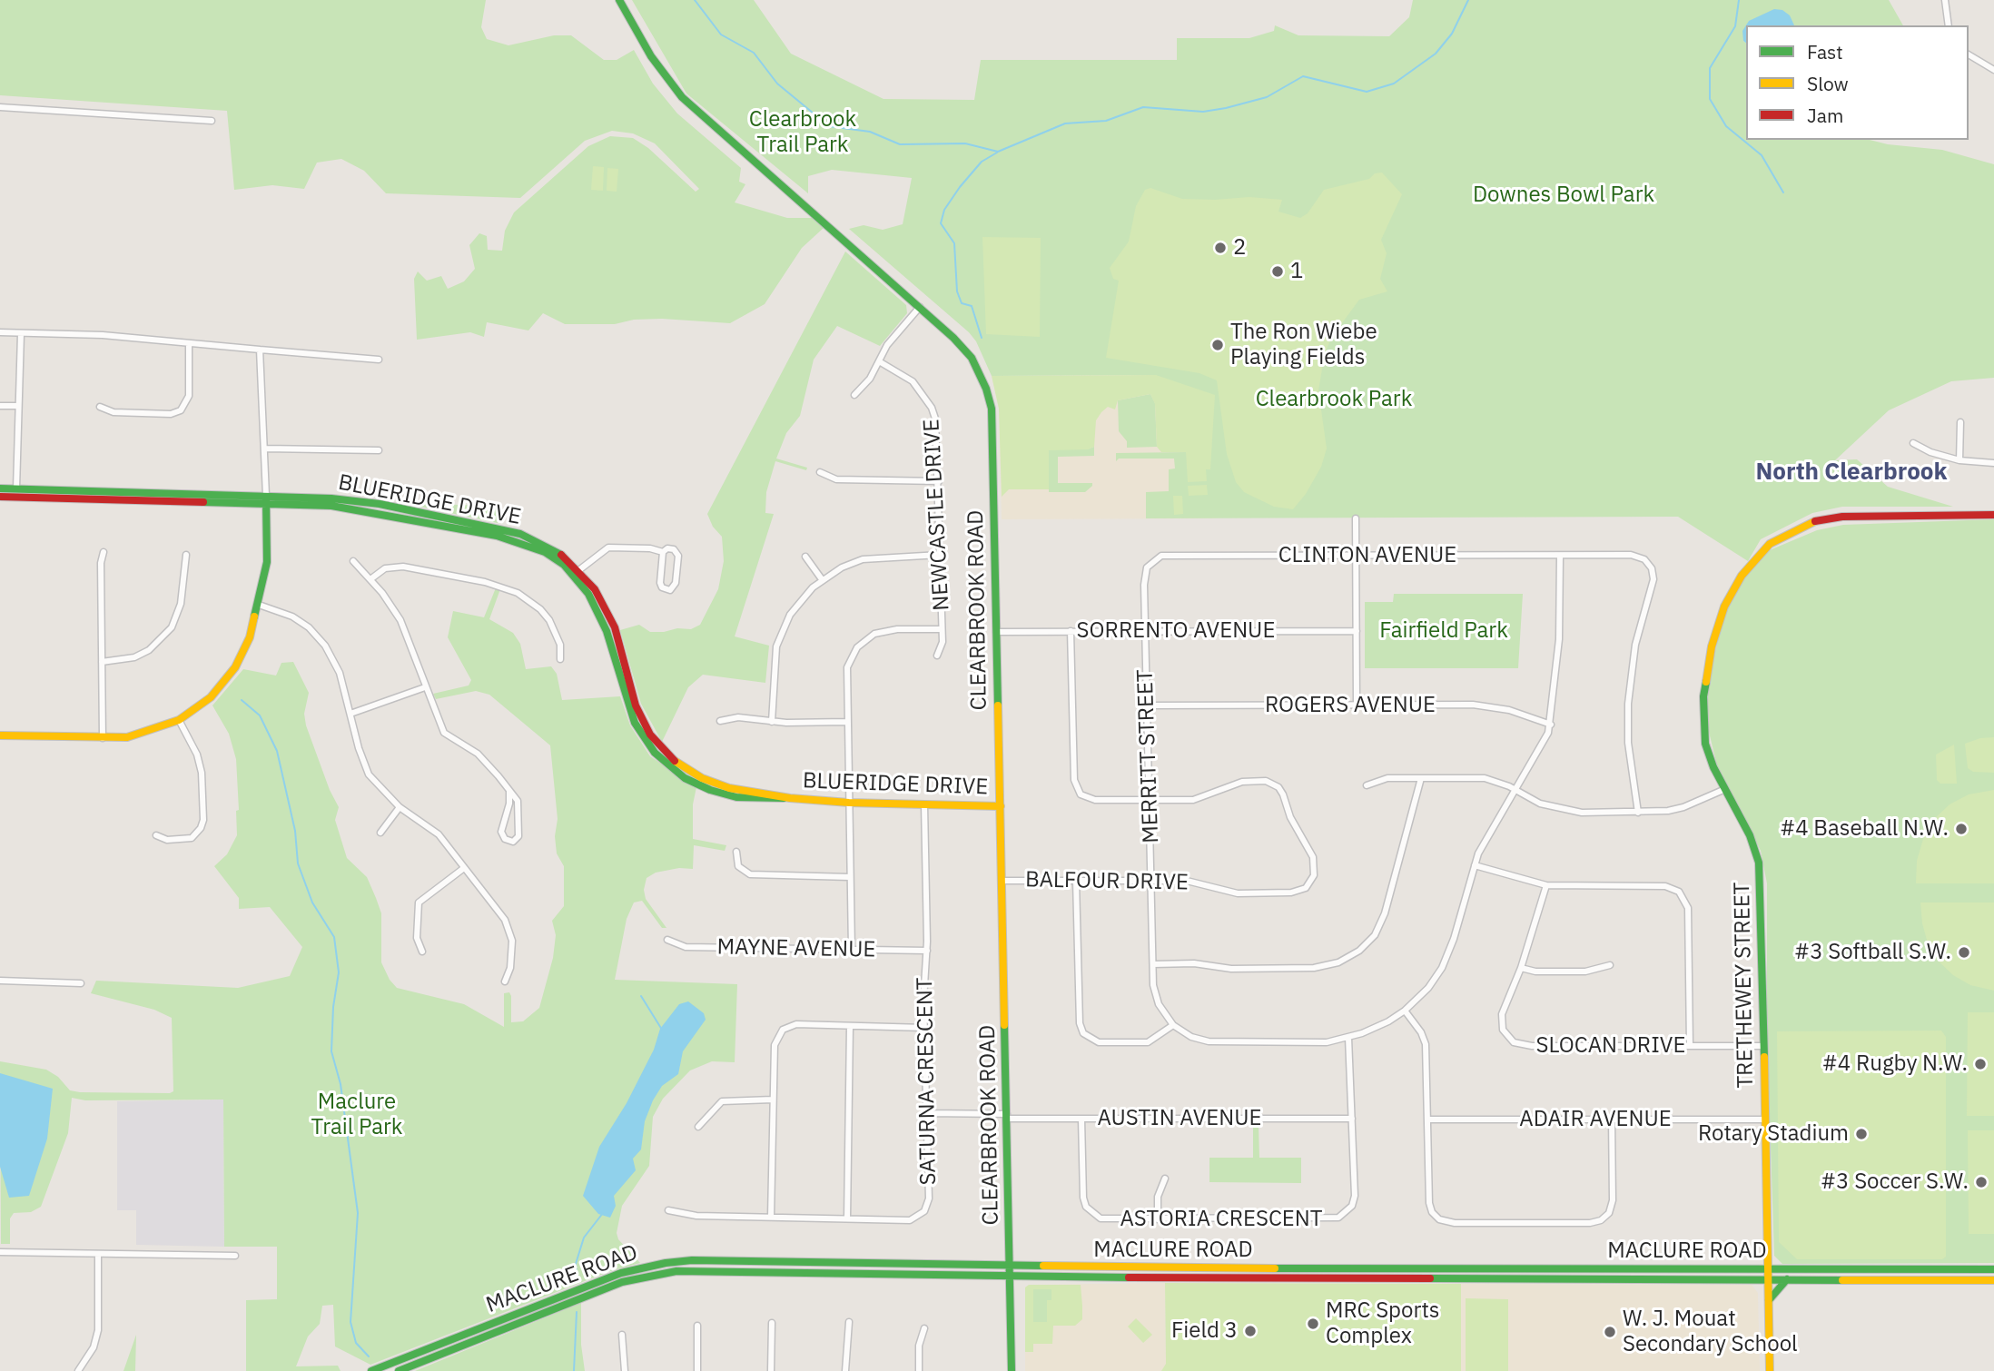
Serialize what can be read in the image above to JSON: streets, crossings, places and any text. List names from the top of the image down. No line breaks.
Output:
{"streets":{"main road":["BLUERIDGE DRIVE","CLEARBROOK ROAD","TRETHEWEY STREET","MACLURE ROAD"],"street":["NEWCASTLE DRIVE","CLINTON AVENUE","SORRENTO AVENUE","ROGERS AVENUE","MERRITT STREET","BALFOUR DRIVE","MAYNE AVENUE","SLOCAN DRIVE","SATURNA CRESCENT","AUSTIN AVENUE","ADAIR AVENUE","ASTORIA CRESCENT"]},"crossings":[["BLUERIDGE DRIVE","CLEARBROOK ROAD"],["BLUERIDGE DRIVE","SATURNA CRESCENT"],["CLINTON AVENUE","SORRENTO AVENUE"],["CLINTON AVENUE","MERRITT STREET"],["CLEARBROOK ROAD","SORRENTO AVENUE"],["CLEARBROOK ROAD","BALFOUR DRIVE"],["CLEARBROOK ROAD","AUSTIN AVENUE"],["CLEARBROOK ROAD","MACLURE ROAD"],["SORRENTO AVENUE","MERRITT STREET"],["ROGERS AVENUE","MERRITT STREET"],["MERRITT STREET","BALFOUR DRIVE"],["MAYNE AVENUE","SATURNA CRESCENT"],["TRETHEWEY STREET","SLOCAN DRIVE"],["TRETHEWEY STREET","ADAIR AVENUE"],["TRETHEWEY STREET","MACLURE ROAD"],["SATURNA CRESCENT","AUSTIN AVENUE"],["AUSTIN AVENUE","ASTORIA CRESCENT"]],"districts":["North Clearbrook"],"parks":["Clearbrook Trail Park","Downes Bowl Park","Clearbrook Park","Fairfield Park","Maclure Trail Park"],"places":["2","1","The Ron Wiebe Playing Fields","#4 Baseball N.W.","#3 Softball S.W.","#4 Rugby N.W.","Rotary Stadium","#3 Soccer S.W.","MRC Sports Complex","Field 3","W. J. Mouat Secondary School"],"legend":["Fast","Slow","Jam"]}
